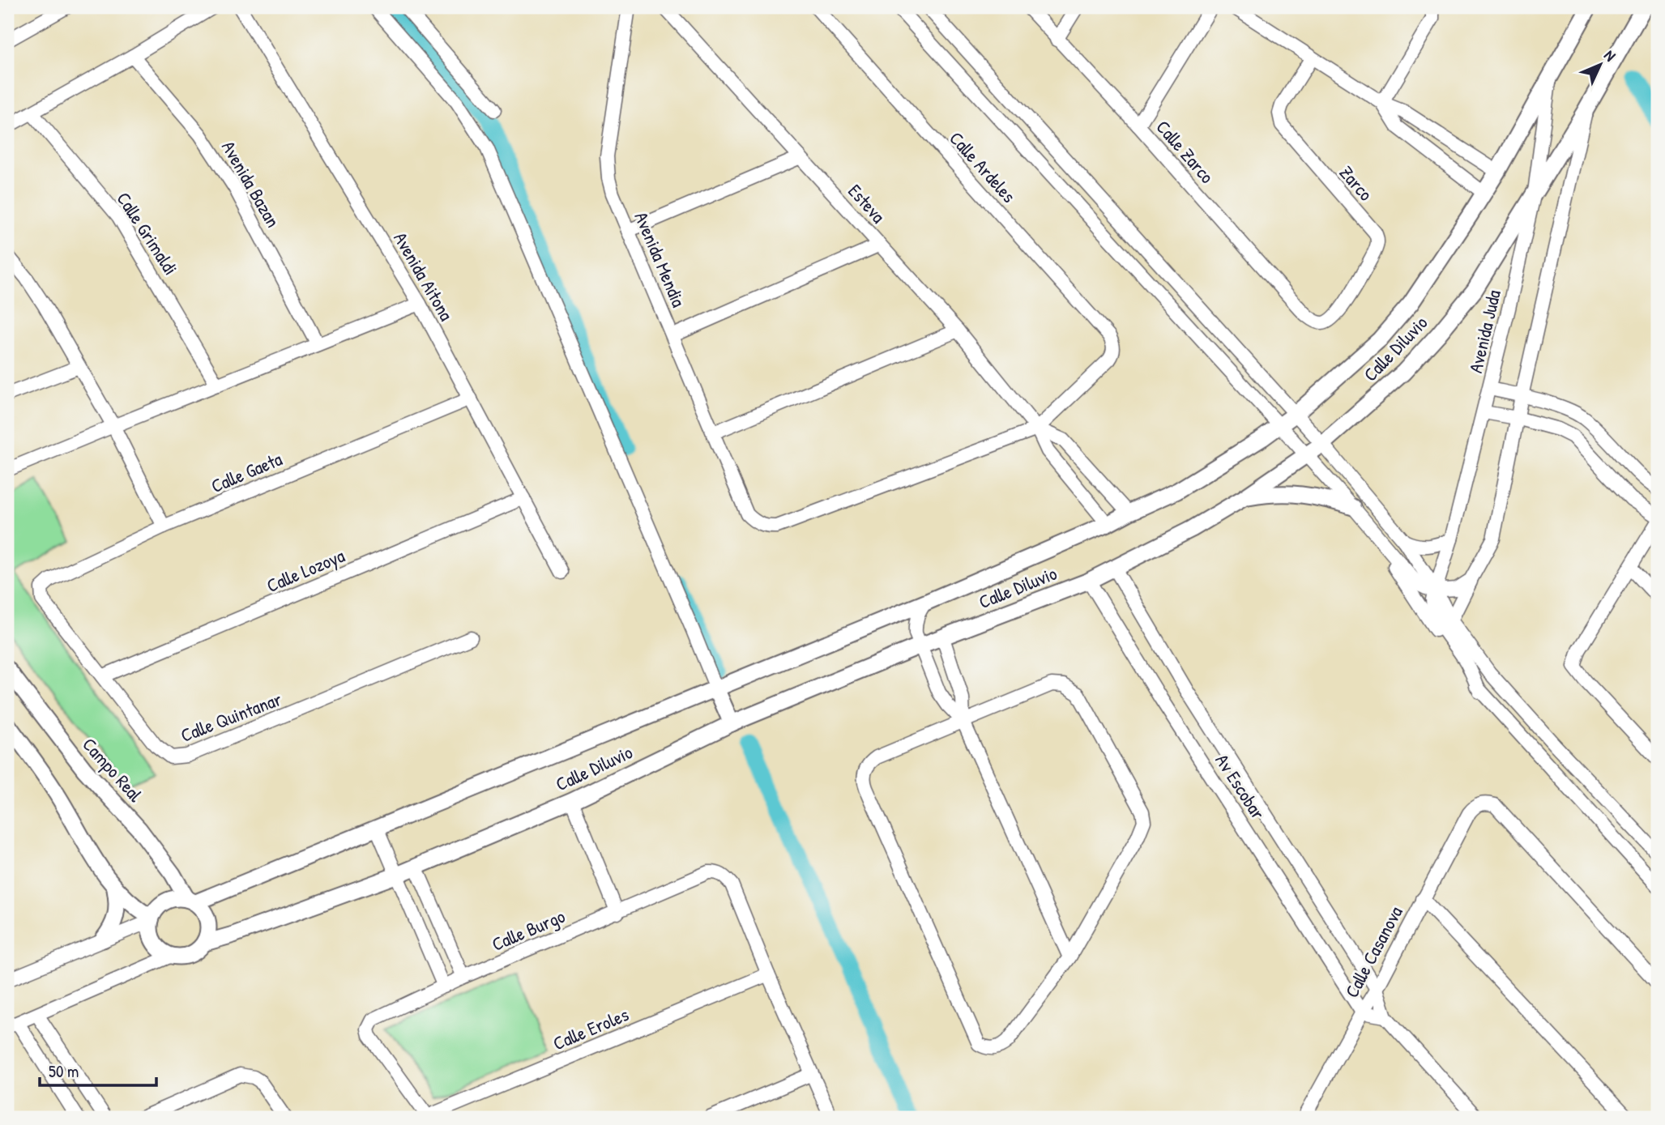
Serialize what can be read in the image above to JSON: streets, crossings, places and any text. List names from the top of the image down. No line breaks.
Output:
{"streets":{"street":["Calle Zarco","Calle Ardeles","Zarco","Avenida Bazan","Esteva","Calle Grimaldi","Avenida Mendia","Avenida Aitona","Avenida Juda","Calle Diluvio","Calle Gaeta","Calle Lozoya","Calle Quintanar","Campo Real","Av Escobar","Calle Burgo","Calle Casanova","Calle Eroles"]},"crossings":[["Calle Zarco","Zarco"],["Calle Ardeles","Esteva"],["Calle Ardeles","Avenida Mendia"],["Esteva","Avenida Mendia"],["Esteva","Calle Diluvio"],["Avenida Aitona","Calle Gaeta"],["Avenida Aitona","Calle Lozoya"],["Avenida Juda","Calle Diluvio"],["Calle Diluvio","Campo Real"],["Calle Diluvio","Av Escobar"],["Calle Gaeta","Calle Quintanar"],["Calle Lozoya","Calle Quintanar"],["Av Escobar","Calle Casanova"],["Calle Burgo","Calle Eroles"]],"scale_bar":"50 m","north":"top right"}
